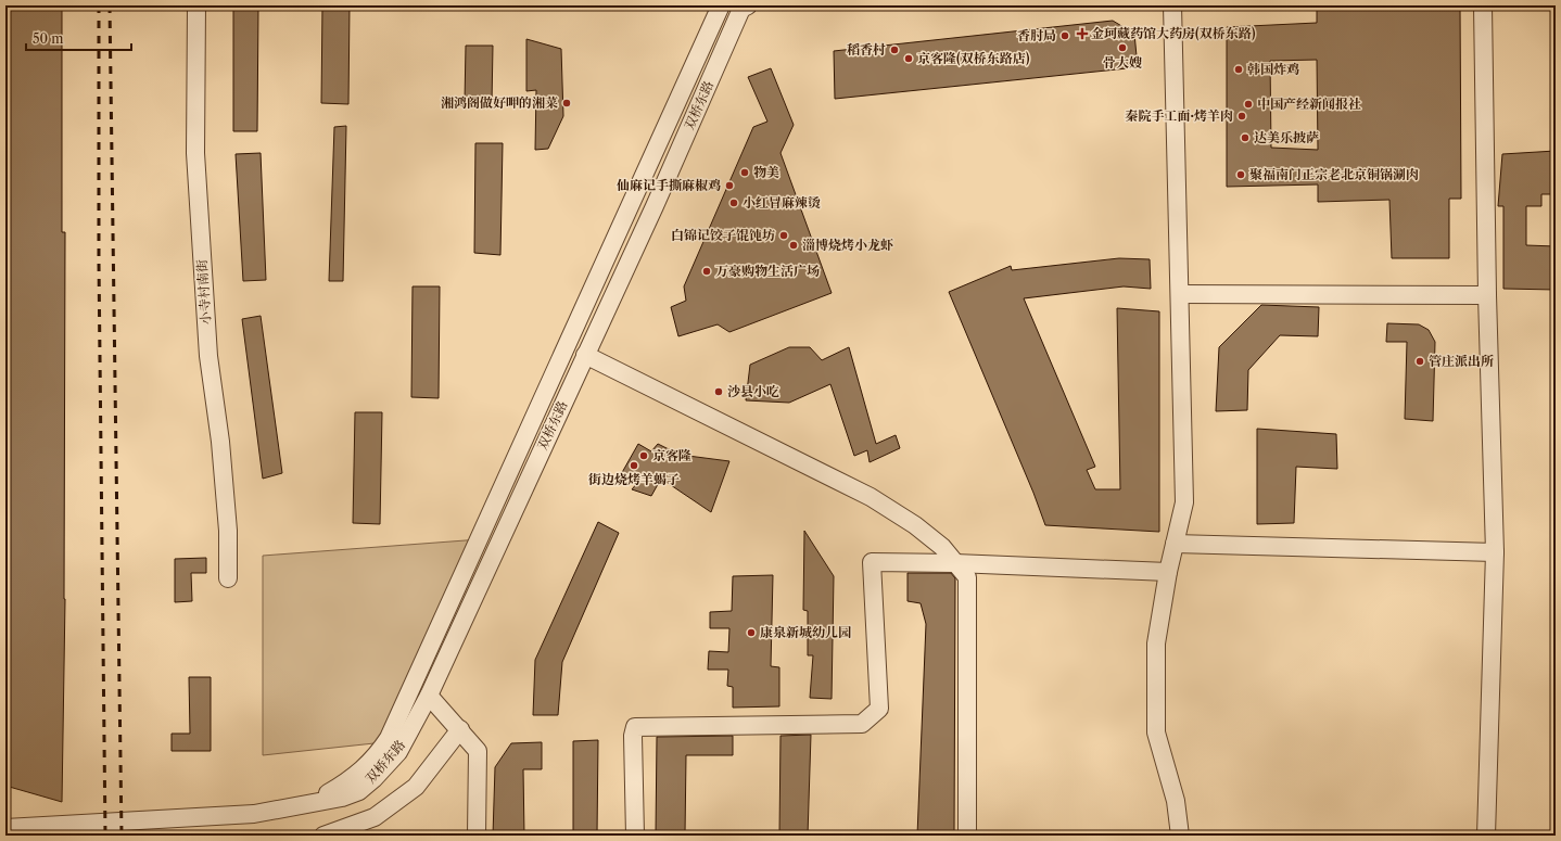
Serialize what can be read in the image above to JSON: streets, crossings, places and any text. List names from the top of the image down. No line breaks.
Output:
{"streets":{"street":["双桥东路","小寺村南街"]},"places":{"health":["金珂藏药馆大药房(双桥东路)"],"other":["香肘局","骨大嫂","稻香村","京客隆(双桥东路店)","韩国炸鸡","湘鸿阁做好呷的湘菜","中国产经新闻报社","秦院手工面·烤羊肉","达美乐披萨","物美","聚福南门正宗老北京铜锅涮肉","仙麻记手撕麻椒鸡","小红冒麻辣烫","白锦记饺子馄饨坊","淄博烧烤小龙虾","万豪购物生活广场","管庄派出所","沙县小吃","京客隆","街边烧烤羊蝎子","康泉新城幼儿园"]},"scale_bar":"50 m"}
